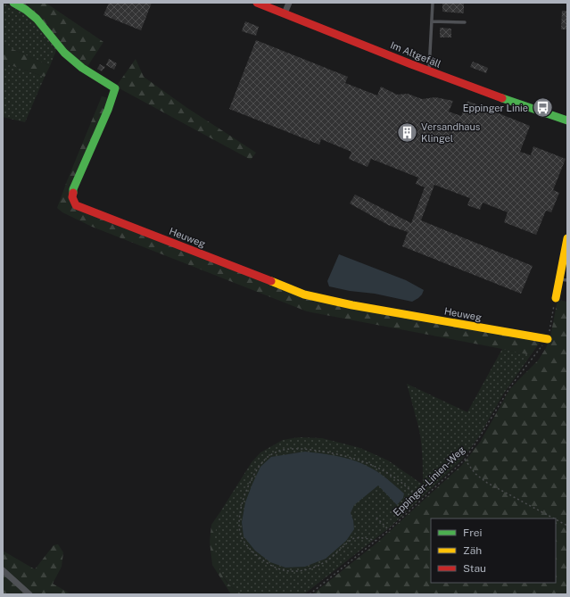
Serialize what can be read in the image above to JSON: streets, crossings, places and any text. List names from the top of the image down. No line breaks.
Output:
{"streets":{"street":["Im Altgefäll","Heuweg"],"path":["Eppinger-Linien-Weg"]},"crossings":[["Heuweg","Eppinger-Linien-Weg"]],"places":{"bus stop":["Eppinger Linie"],"building":["Versandhaus Klingel"]},"legend":["Frei","Zäh","Stau"]}
